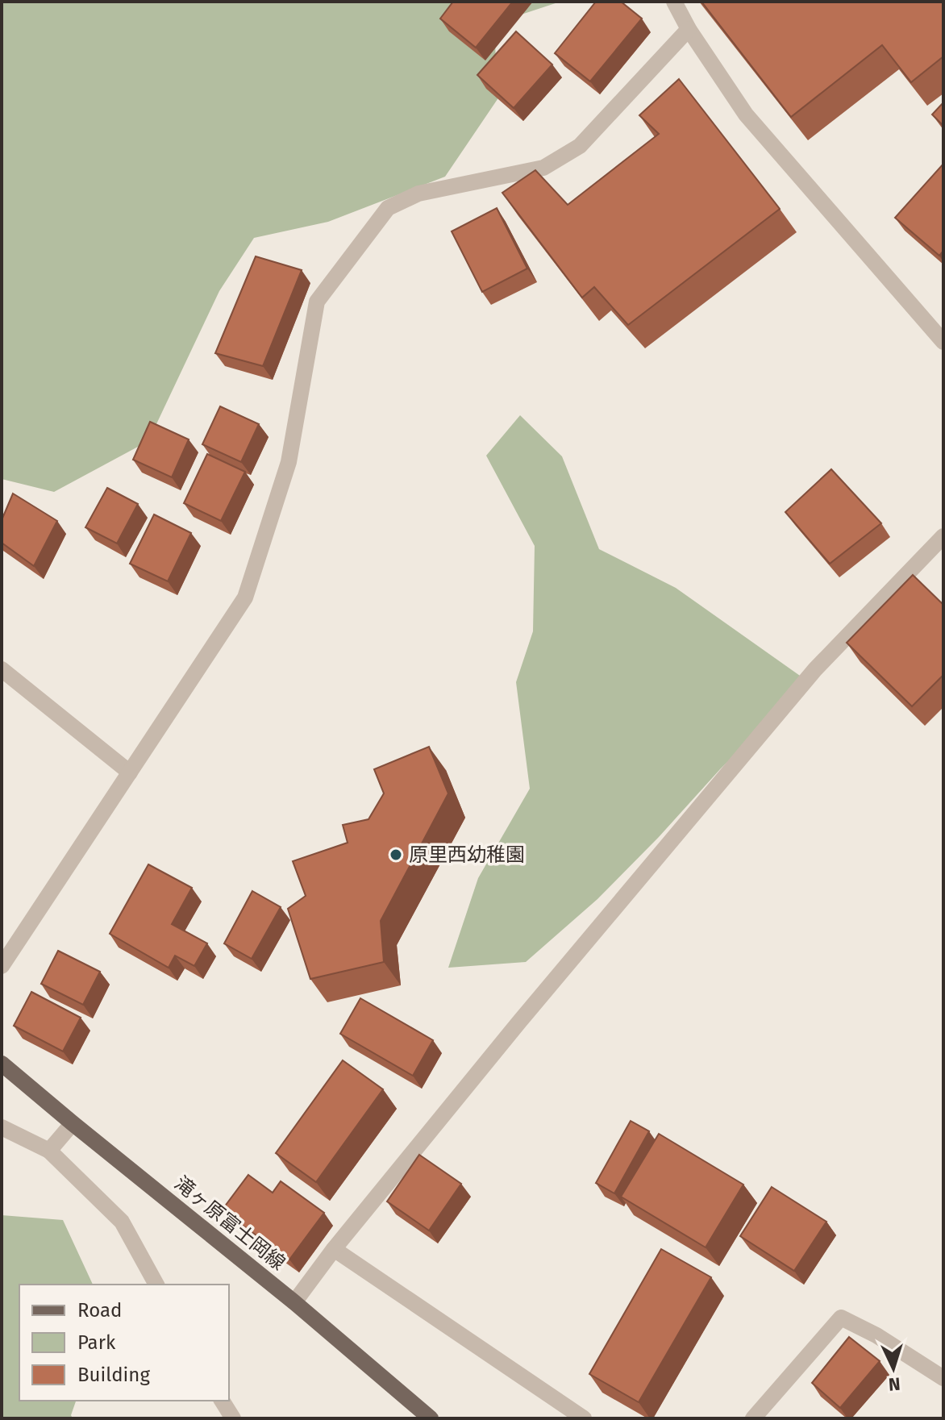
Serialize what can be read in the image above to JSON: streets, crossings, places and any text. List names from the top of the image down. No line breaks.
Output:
{"streets":{"main road":["滝ヶ原富士岡線"]},"places":["原里西幼稚園"],"legend":["Road","Park","Building"],"north":"bottom"}
